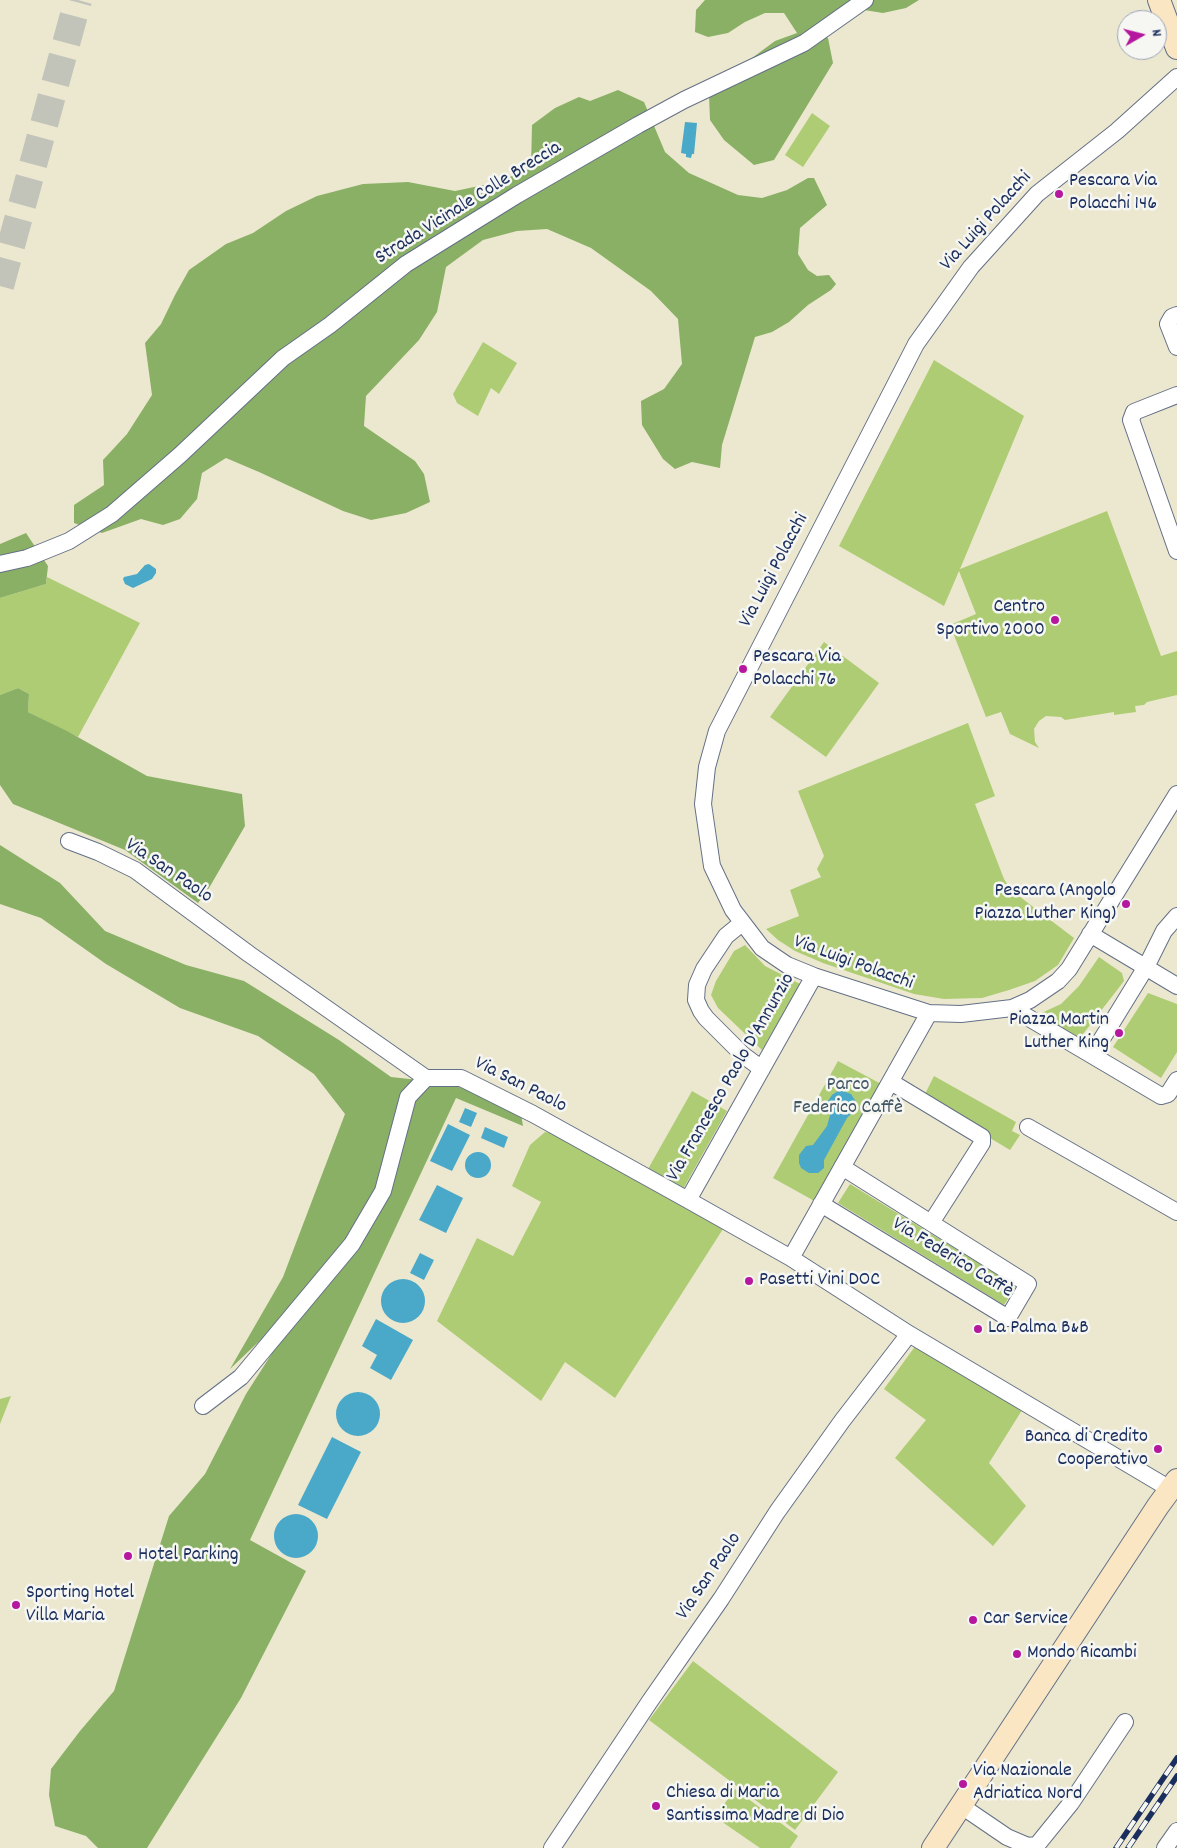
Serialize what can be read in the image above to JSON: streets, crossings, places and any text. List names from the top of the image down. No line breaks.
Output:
{"streets":{"street":["Strada Vicinale Colle Breccia","Via Luigi Polacchi","Via San Paolo","Via Francesco Paolo D'Annunzio","Via Federico Caffè"]},"crossings":[["Via Luigi Polacchi","Via Francesco Paolo D'Annunzio"],["Via San Paolo","Via Francesco Paolo D'Annunzio"]],"parks":["Parco Federico Caffè"],"places":["Pescara Via Polacchi 146","Centro Sportivo 2000","Pescara Via Polacchi 76","Pescara (Angolo Piazza Luther King)","Piazza Martin Luther King","Pasetti Vini DOC","La Palma B&B","Banca di Credito Cooperativo","Hotel Parking","Sporting Hotel Villa Maria","Car Service","Mondo Ricambi","Via Nazionale Adriatica Nord","Chiesa di Maria Santissima Madre di Dio"],"north":"right"}
